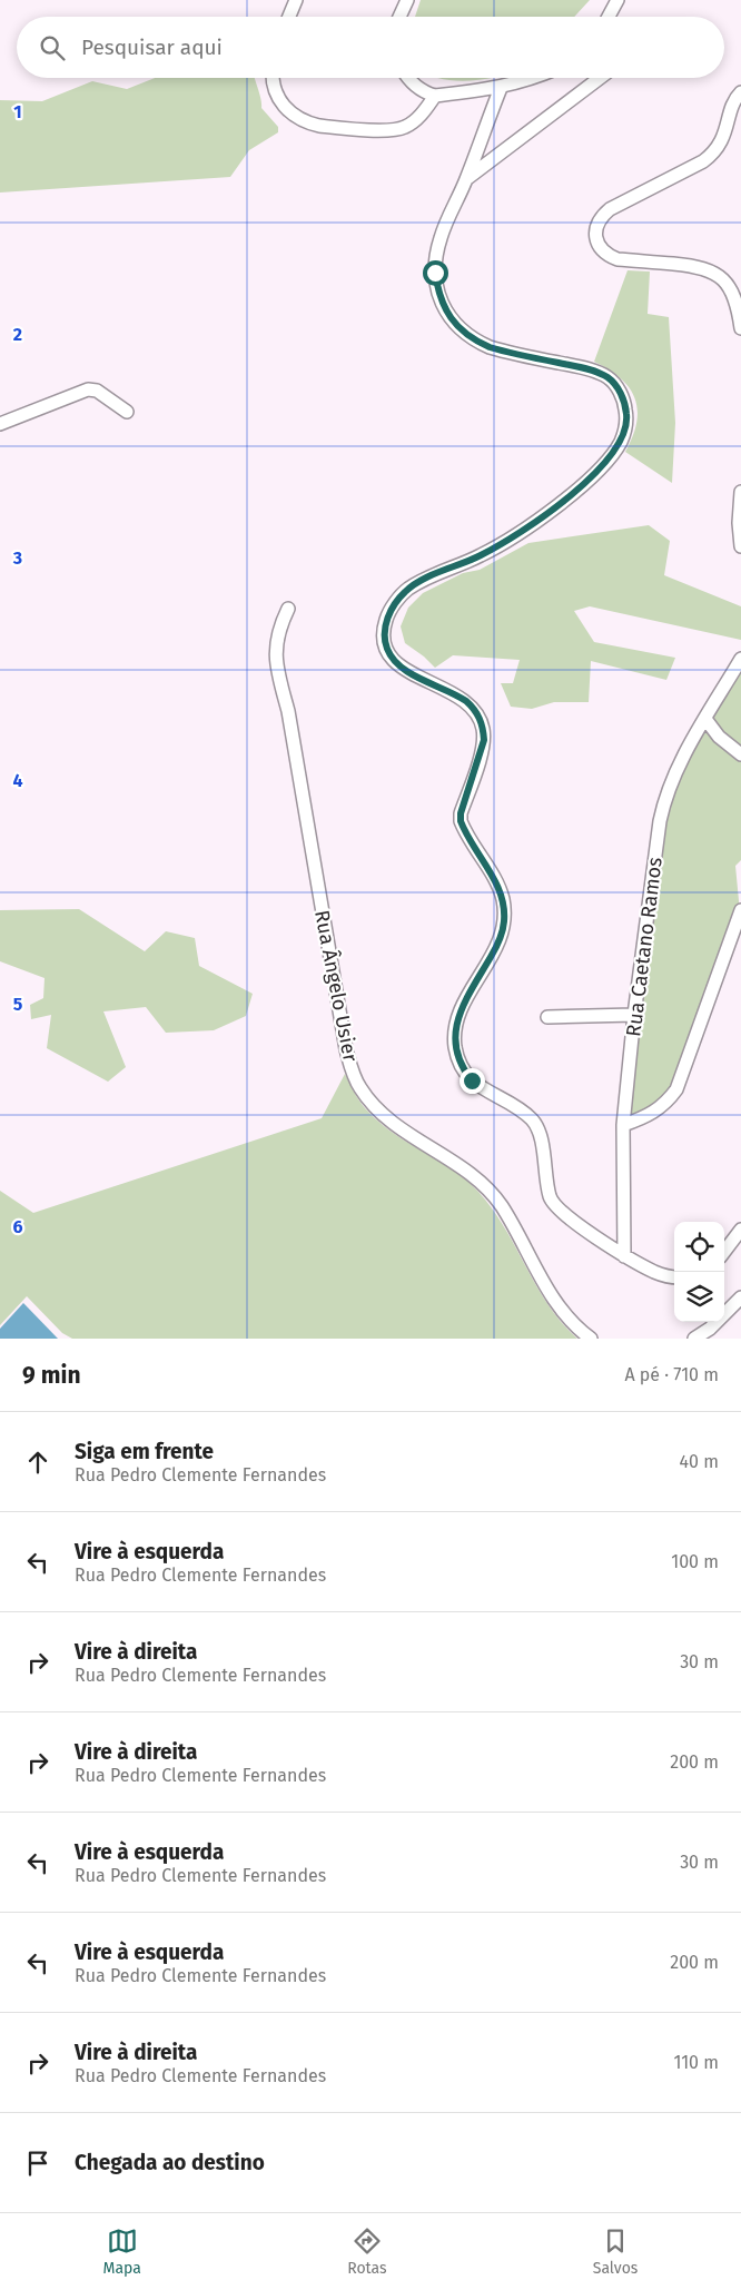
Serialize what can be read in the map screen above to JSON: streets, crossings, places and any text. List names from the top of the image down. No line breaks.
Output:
{"streets":{"street":["Rua Caetano Ramos","Rua Ângelo Usier"]},"page":{"search":"Pesquisar aqui","heading":["9 min","A pé · 710 m"],"list":[["Siga em frente","Rua Pedro Clemente Fernandes","40 m"],["Vire à esquerda","Rua Pedro Clemente Fernandes","100 m"],["Vire à direita","Rua Pedro Clemente Fernandes","30 m"],["Vire à direita","Rua Pedro Clemente Fernandes","200 m"],["Vire à esquerda","Rua Pedro Clemente Fernandes","30 m"],["Vire à esquerda","Rua Pedro Clemente Fernandes","200 m"],["Vire à direita","Rua Pedro Clemente Fernandes","110 m"],"Chegada ao destino"],"nav":["Mapa","Rotas","Salvos"]},"grid":{"rows":["1","2","3","4","5","6"]}}
